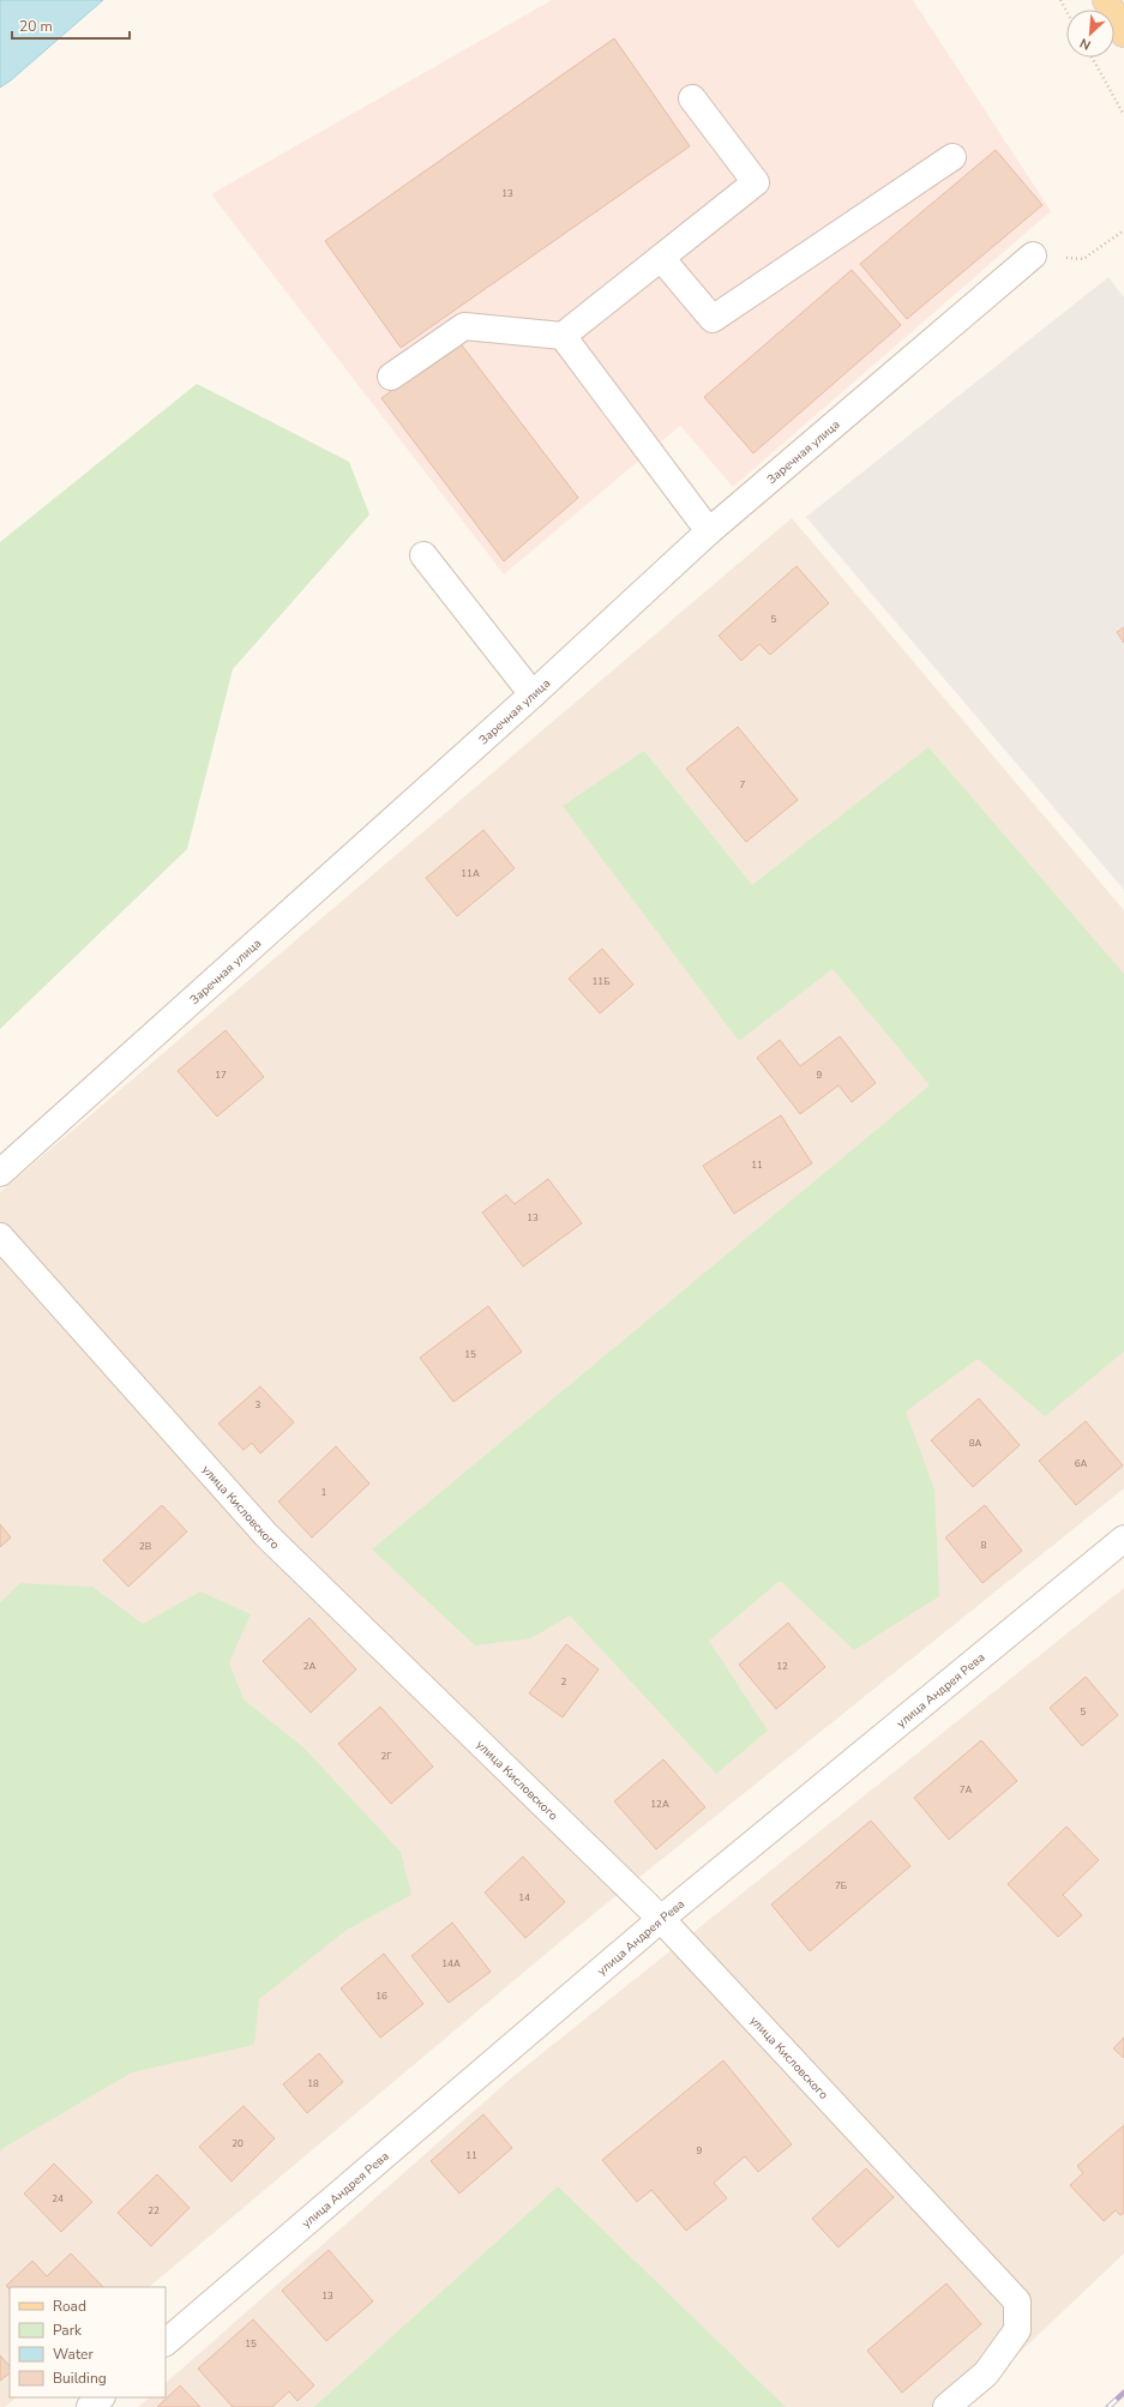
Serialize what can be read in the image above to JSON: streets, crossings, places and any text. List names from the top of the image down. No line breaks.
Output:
{"streets":{"street":["Заречная улица","улица Кисловского","улица Андрея Рева"]},"crossings":[["улица Кисловского","улица Андрея Рева"]],"house_numbers":["13","5","7","11А","11Б","17","9","11","13","15","3","8А","6А","1","8","2В","2А","12","2","5","2Г","7А","12А","7Б","14","14А","16","18","20","9","11","24","22","13","15"],"legend":["Road","Park","Water","Building"],"scale_bar":"20 m","north":"bottom left"}
